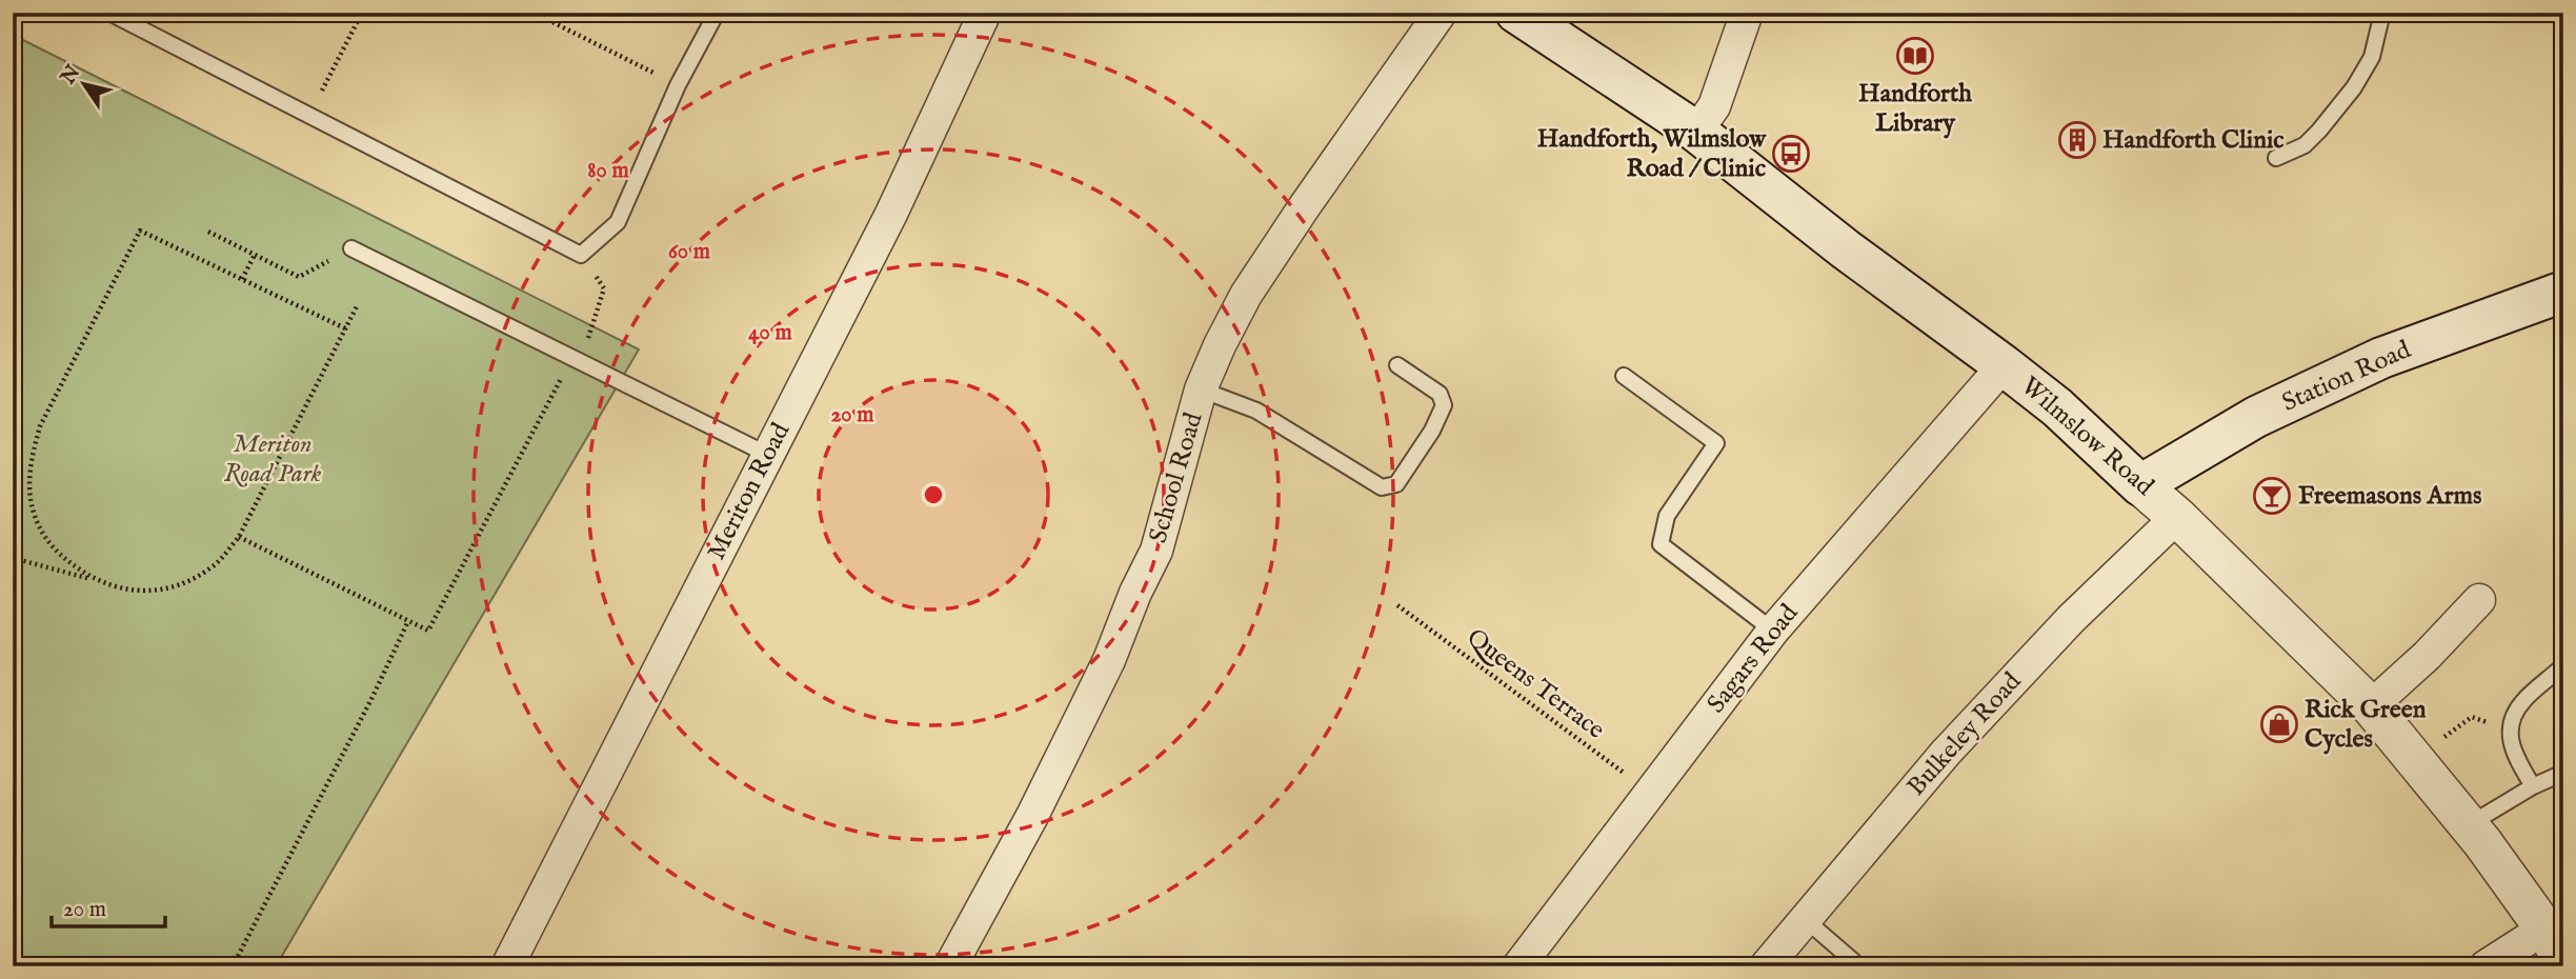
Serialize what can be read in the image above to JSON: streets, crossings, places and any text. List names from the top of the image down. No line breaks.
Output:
{"streets":{"main road":["Station Road","Wilmslow Road"],"street":["School Road","Meriton Road","Sagars Road","Bulkeley Road"],"path":["Queens Terrace"]},"crossings":[["Station Road","Wilmslow Road"],["Wilmslow Road","Sagars Road"],["Wilmslow Road","Bulkeley Road"],["Sagars Road","Queens Terrace"]],"parks":["Meriton Road Park"],"places":{"library":["Handforth Library"],"building":["Handforth Clinic"],"bus stop":["Handforth, Wilmslow Road / Clinic"],"bar":["Freemasons Arms"],"shop":["Rick Green Cycles"]},"scale_bar":"20 m","north":"top left","rings":["80 m","60 m","40 m","20 m"]}
